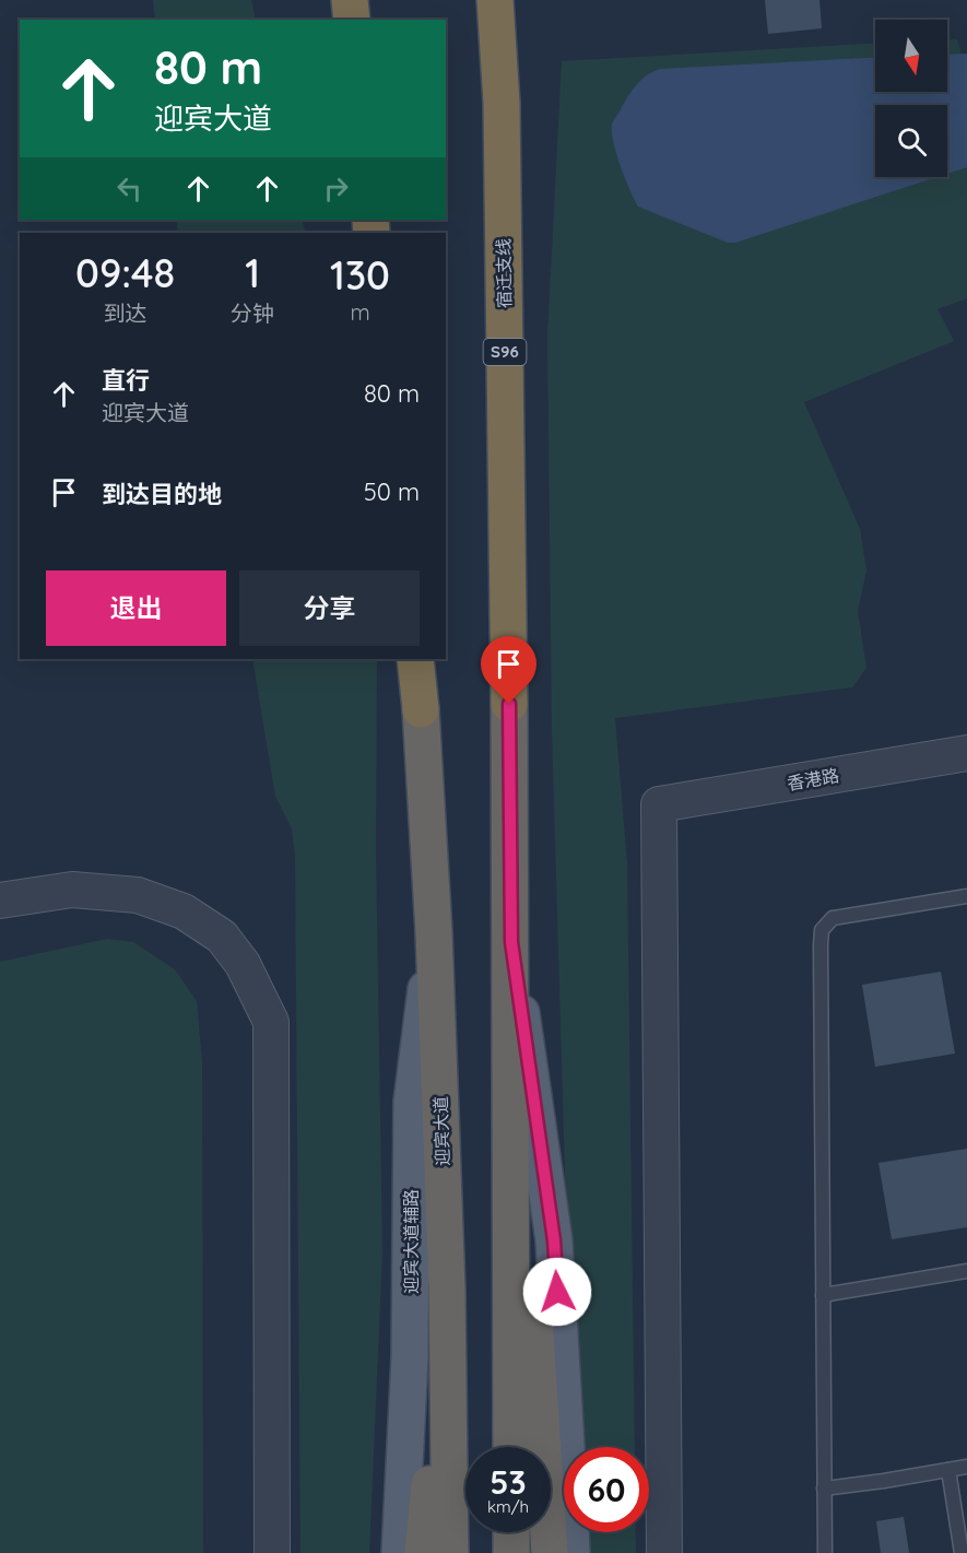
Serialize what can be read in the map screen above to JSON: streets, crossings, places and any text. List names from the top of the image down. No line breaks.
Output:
{"streets":{"highway":["宿迁支线","S96","迎宾大道"],"main road":["迎宾大道辅路"],"street":["香港路"]},"crossings":[["迎宾大道","迎宾大道辅路"]],"north":"bottom","page":{"turn":["80 m","迎宾大道"],"eta":["09:48","到达","1","分钟","130","m"],"list":[{"name":"直行","note":"迎宾大道","value":"80 m"},{"name":"到达目的地","value":"50 m"}],"buttons":["退出","分享"],"speed":"53 km/h","limit":"60"}}
